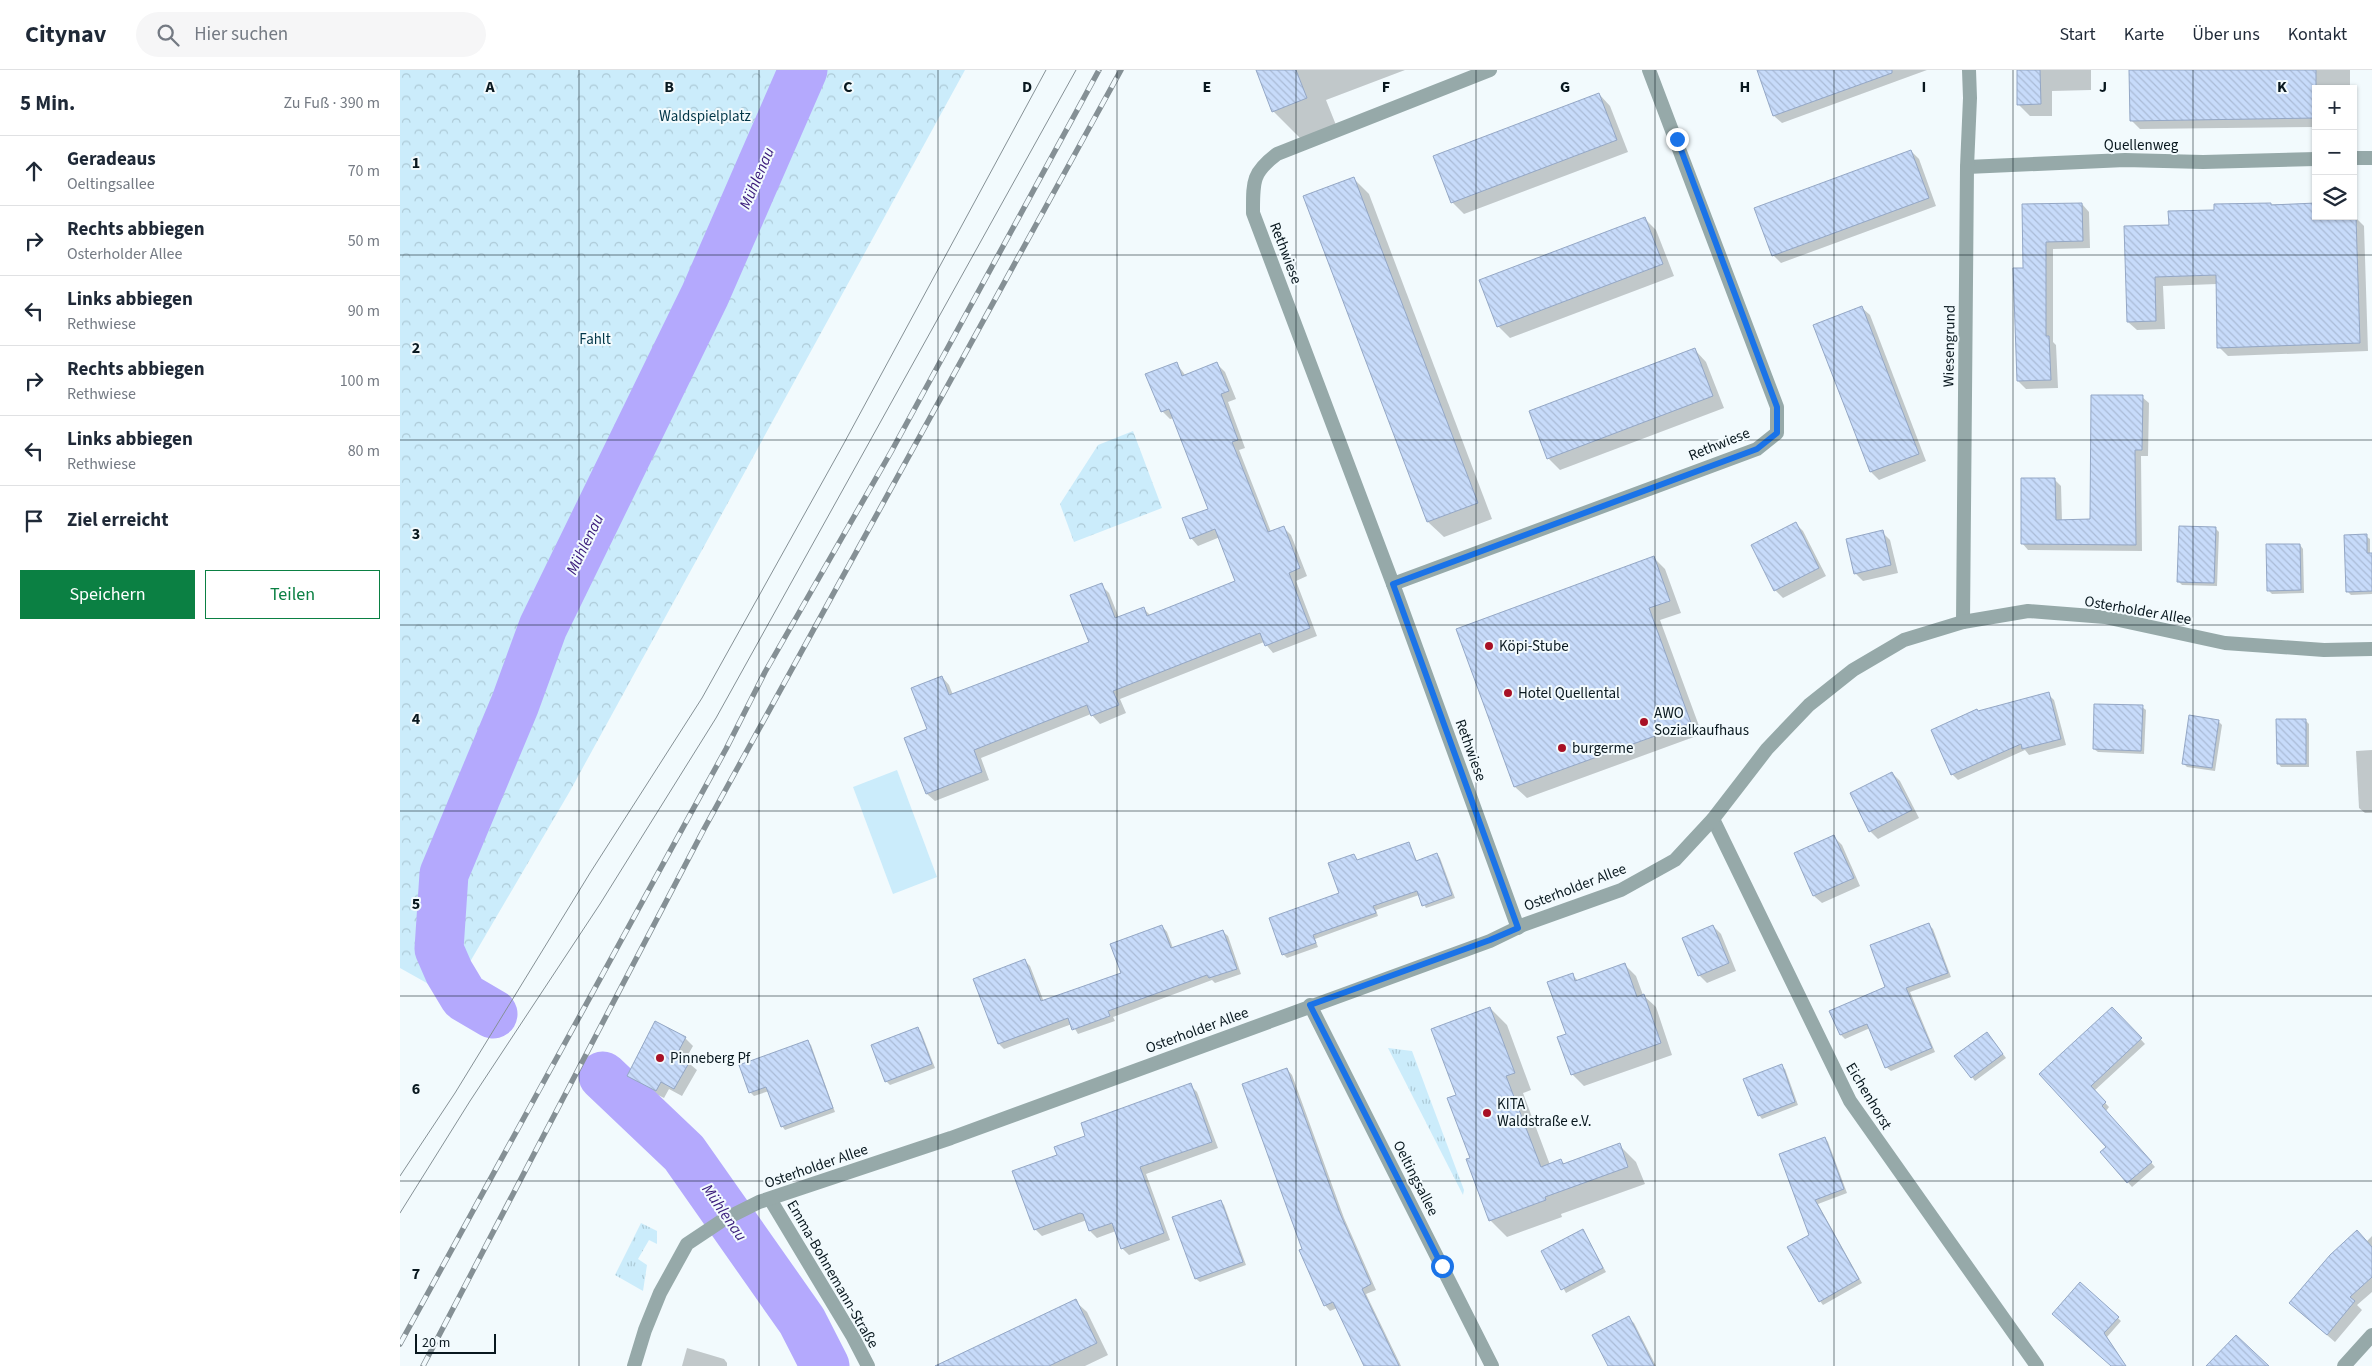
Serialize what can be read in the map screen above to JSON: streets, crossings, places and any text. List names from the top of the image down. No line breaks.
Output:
{"streets":{"street":["Quellenweg","Rethwiese","Wiesengrund","Osterholder Allee","Eichenhorst","Oeltingsallee","Emma-Bohnemann-Straße"]},"crossings":[["Quellenweg","Wiesengrund"],["Rethwiese","Osterholder Allee"],["Wiesengrund","Osterholder Allee"],["Osterholder Allee","Eichenhorst"],["Osterholder Allee","Oeltingsallee"],["Osterholder Allee","Emma-Bohnemann-Straße"]],"water":["Mühlenau"],"parks":["Waldspielplatz","Fahlt"],"places":["Köpi-Stube","Hotel Quellental","AWO Sozialkaufhaus","burgerme","Pinneberg Pf","KITA Waldstraße e.V."],"scale_bar":"20 m","page":{"header":"Citynav","search":"Hier suchen","nav":["Start","Karte","Über uns","Kontakt"],"heading":["5 Min.","Zu Fuß · 390 m"],"map_buttons":["+","−"],"list":[["Geradeaus","Oeltingsallee","70 m"],["Rechts abbiegen","Osterholder Allee","50 m"],["Links abbiegen","Rethwiese","90 m"],["Rechts abbiegen","Rethwiese","100 m"],["Links abbiegen","Rethwiese","80 m"],"Ziel erreicht"],"buttons":["Speichern","Teilen"],"scale":"20 m"},"grid":{"columns":["A","B","C","D","E","F","G","H","I","J","K"],"rows":["1","2","3","4","5","6","7"]}}
